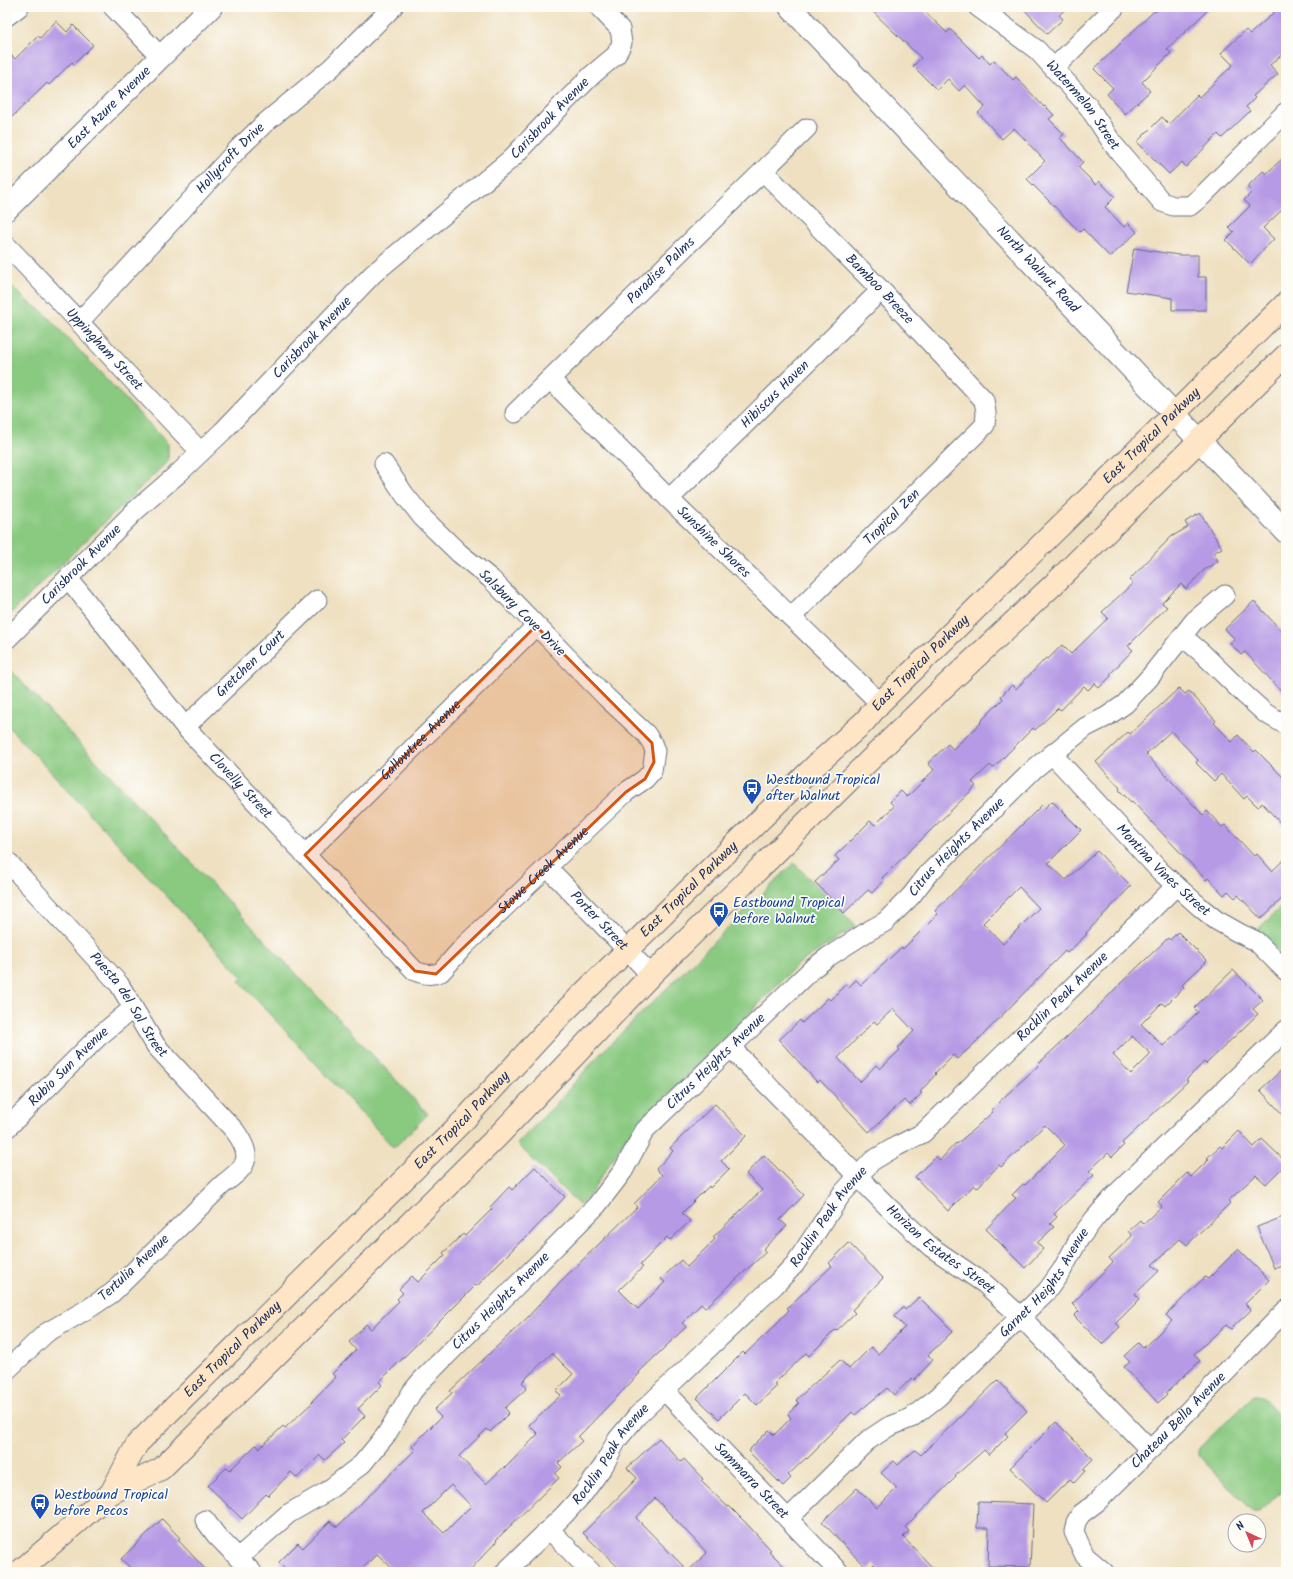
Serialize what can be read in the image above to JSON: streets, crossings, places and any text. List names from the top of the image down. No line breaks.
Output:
{"streets":{"main road":["East Tropical Parkway"],"street":["Watermelon Street","East Azure Avenue","Carisbrook Avenue","Hollycroft Drive","North Walnut Road","Paradise Palms","Bamboo Breeze","Uppingham Street","Hibiscus Haven","Tropical Zen","Sunshine Shores","Salsbury Cove Drive","Gretchen Court","Gallowtree Avenue","Clovelly Street","Citrus Heights Avenue","Stowe Creek Avenue","Montina Vines Street","Porter Street","Rocklin Peak Avenue","Puesta del Sol Street","Rubio Sun Avenue","Horizon Estates Street","Tertulia Avenue","Garnet Heights Avenue","Chateau Bella Avenue","Sammarra Street"]},"crossings":[["Carisbrook Avenue","Uppingham Street"],["Carisbrook Avenue","Clovelly Street"],["Hollycroft Drive","Uppingham Street"],["North Walnut Road","East Tropical Parkway"],["Paradise Palms","Bamboo Breeze"],["Paradise Palms","Sunshine Shores"],["Bamboo Breeze","Hibiscus Haven"],["Bamboo Breeze","Tropical Zen"],["Hibiscus Haven","Sunshine Shores"],["East Tropical Parkway","Sunshine Shores"],["East Tropical Parkway","Porter Street"],["Tropical Zen","Sunshine Shores"],["Salsbury Cove Drive","Gallowtree Avenue"],["Salsbury Cove Drive","Stowe Creek Avenue"],["Gretchen Court","Clovelly Street"],["Gallowtree Avenue","Clovelly Street"],["Clovelly Street","Stowe Creek Avenue"],["Citrus Heights Avenue","Montina Vines Street"],["Citrus Heights Avenue","Horizon Estates Street"],["Stowe Creek Avenue","Porter Street"],["Montina Vines Street","Rocklin Peak Avenue"],["Rocklin Peak Avenue","Horizon Estates Street"],["Rocklin Peak Avenue","Sammarra Street"],["Puesta del Sol Street","Rubio Sun Avenue"],["Puesta del Sol Street","Tertulia Avenue"],["Horizon Estates Street","Garnet Heights Avenue"],["Horizon Estates Street","Chateau Bella Avenue"],["Garnet Heights Avenue","Sammarra Street"]],"places":{"bus stop":["Westbound Tropical after Walnut","Eastbound Tropical before Walnut","Westbound Tropical before Pecos"]},"north":"top left"}
